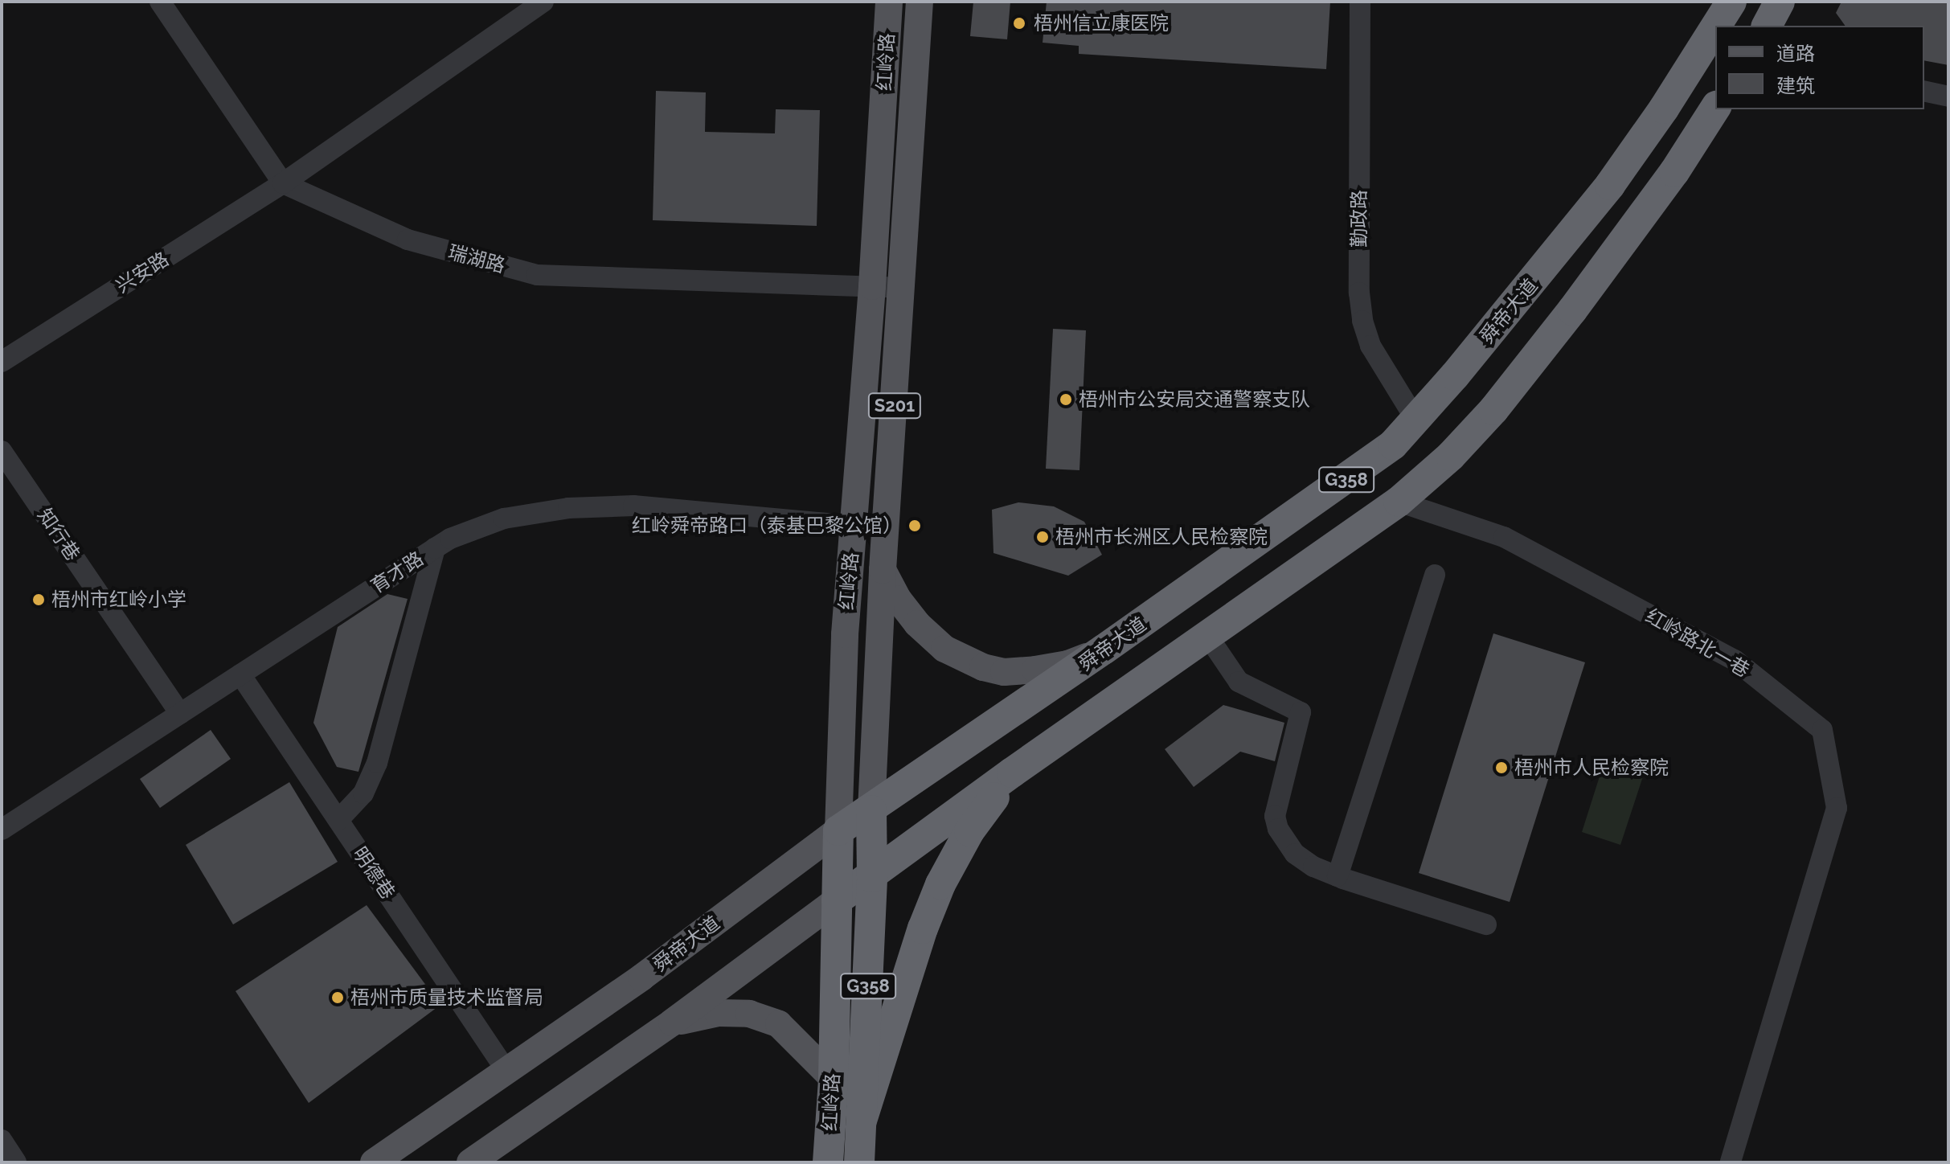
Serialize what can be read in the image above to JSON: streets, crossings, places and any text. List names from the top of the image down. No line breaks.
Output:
{"streets":{"highway":["红岭路","舜帝大道","G358"],"main road":["S201"],"street":["勤政路","瑞湖路","兴安路","知行巷","育才路","红岭路北一巷","明德巷"]},"crossings":[["红岭路","瑞湖路"],["红岭路","舜帝大道"],["红岭路","G358"],["红岭路","育才路"],["勤政路","舜帝大道"],["瑞湖路","兴安路"],["舜帝大道","明德巷"],["G358","红岭路北一巷"],["知行巷","育才路"],["育才路","明德巷"]],"places":["梧州信立康医院","梧州市公安局交通警察支队","红岭舜帝路口（泰基巴黎公馆）","梧州市长洲区人民检察院","梧州市红岭小学","梧州市人民检察院","梧州市质量技术监督局"],"legend":["道路","建筑"]}
